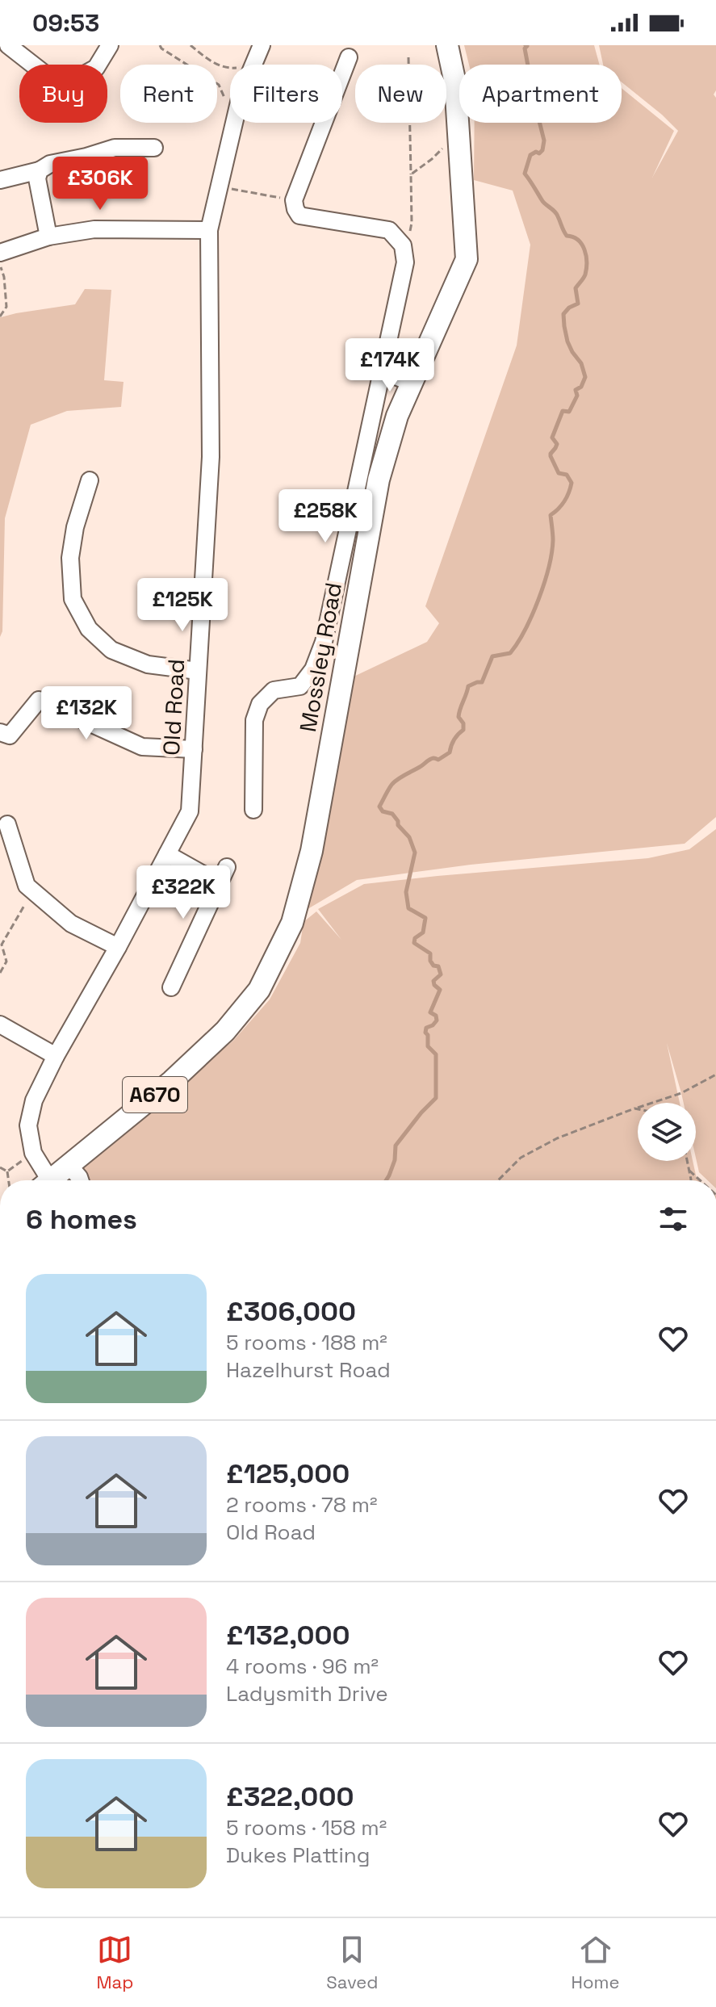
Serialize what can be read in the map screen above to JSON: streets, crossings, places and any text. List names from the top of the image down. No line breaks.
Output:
{"streets":{"main road":["Mossley Road","A670"],"street":["Old Road"]},"page":{"status":"09:53","chip":["Buy","Rent","Filters","New","Apartment"],"price":["£306K","£174K","£258K","£125K","£132K","£322K"],"heading":"6 homes","list":[{"name":"£306,000","note":"5 rooms · 188 m² · Hazelhurst Road"},{"name":"£125,000","note":"2 rooms · 78 m² · Old Road"},{"name":"£132,000","note":"4 rooms · 96 m² · Ladysmith Drive"},{"name":"£322,000","note":"5 rooms · 158 m² · Dukes Platting"}],"tabs":["Map","Saved","Home"]}}
